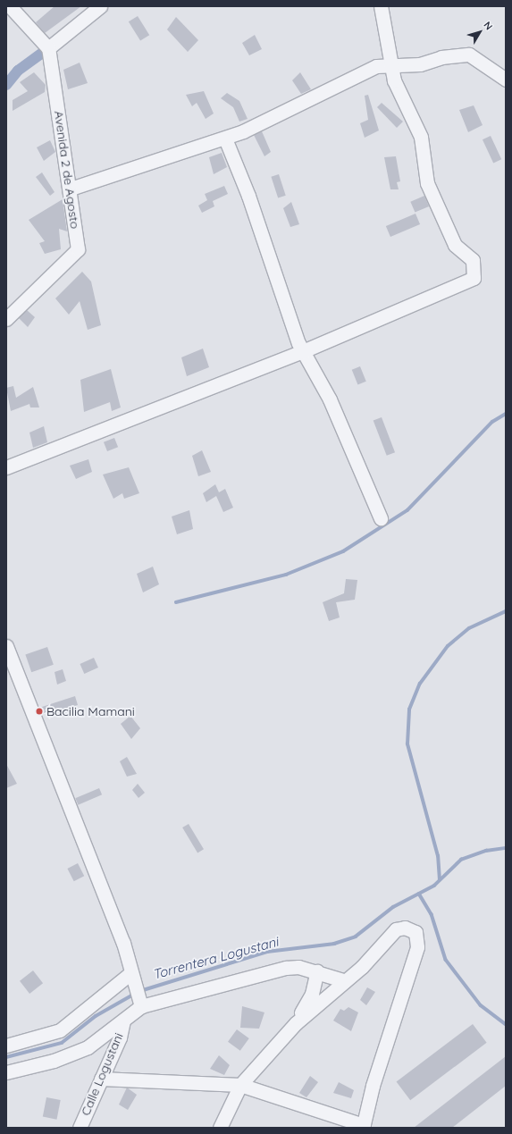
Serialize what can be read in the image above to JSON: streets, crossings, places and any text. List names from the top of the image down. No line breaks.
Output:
{"streets":{"street":["Avenida 2 de Agosto","Calle Logustani"]},"water":["Torrentera Logustani"],"places":["Bacilia Mamani"],"north":"top right"}
